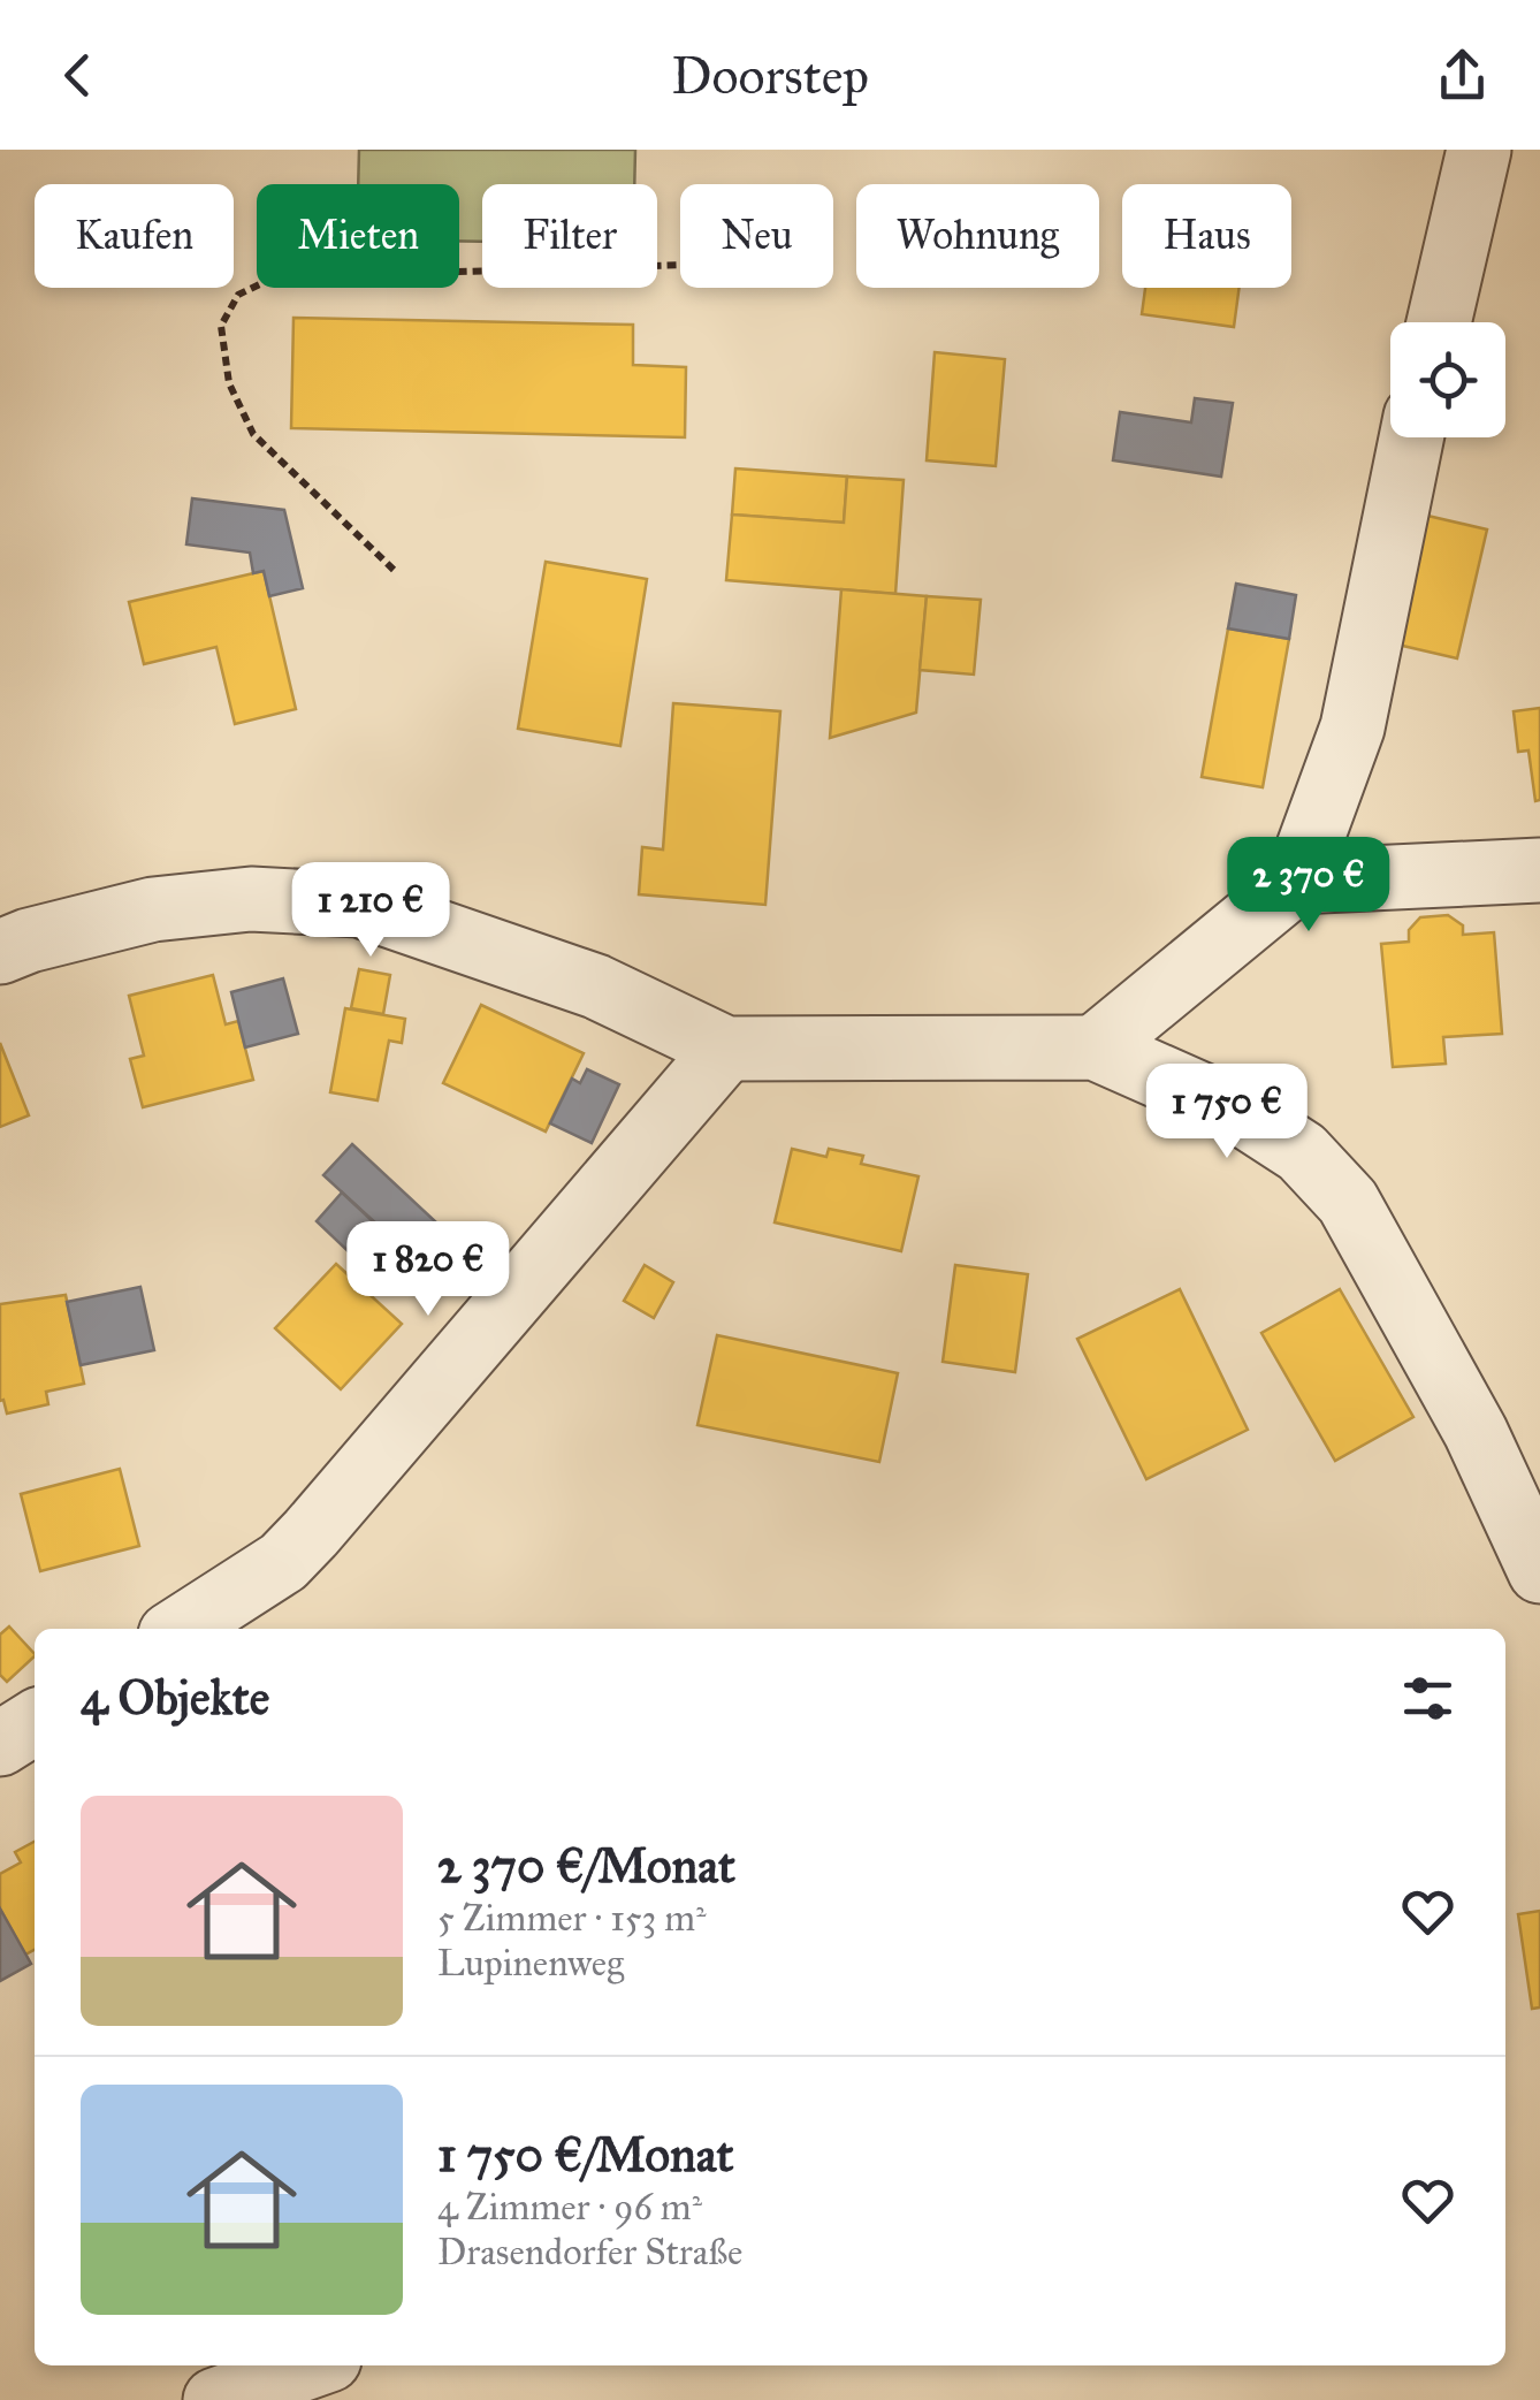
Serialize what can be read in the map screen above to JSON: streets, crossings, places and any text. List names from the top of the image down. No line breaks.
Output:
{"page":{"header":"Doorstep","chip":["Kaufen","Mieten","Filter","Neu","Wohnung","Haus"],"price":["2 370 €","1 210 €","1 750 €","1 820 €"],"heading":"4 Objekte","list":[{"name":"2 370 €/Monat","note":"5 Zimmer · 153 m² · Lupinenweg"},{"name":"1 750 €/Monat","note":"4 Zimmer · 96 m² · Drasendorfer Straße"}]}}
